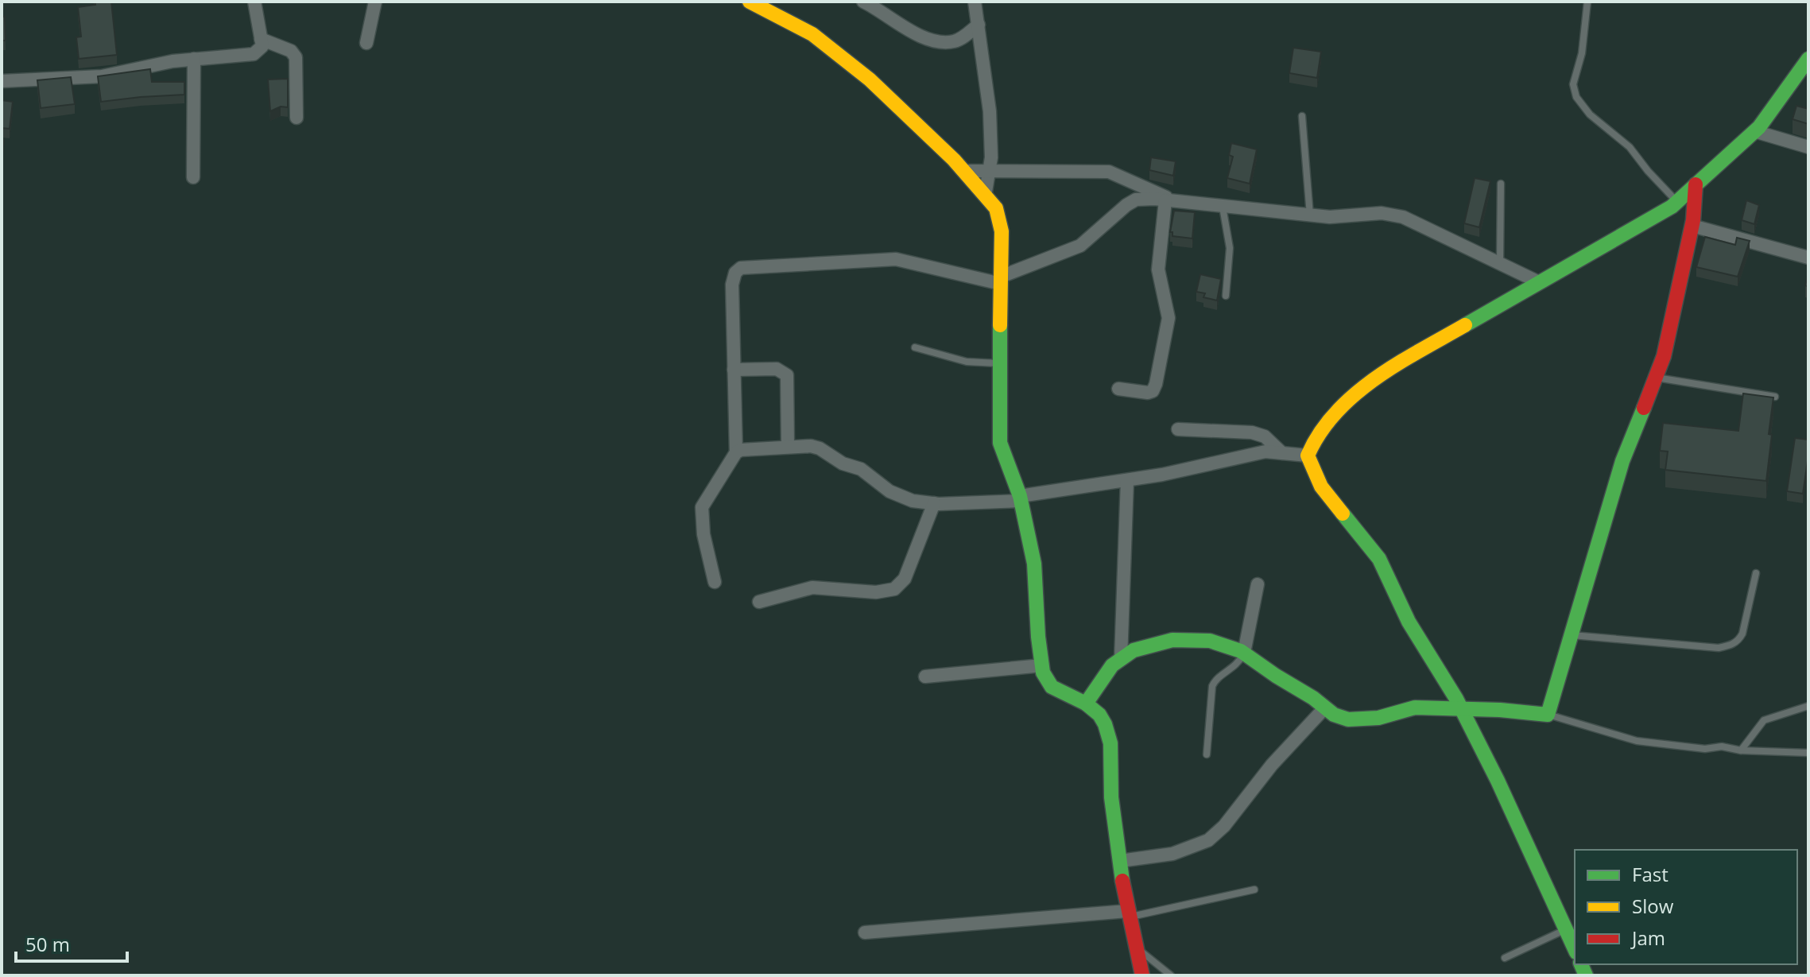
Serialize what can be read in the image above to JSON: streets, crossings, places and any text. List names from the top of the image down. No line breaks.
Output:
{"legend":["Fast","Slow","Jam"],"scale_bar":"50 m"}
